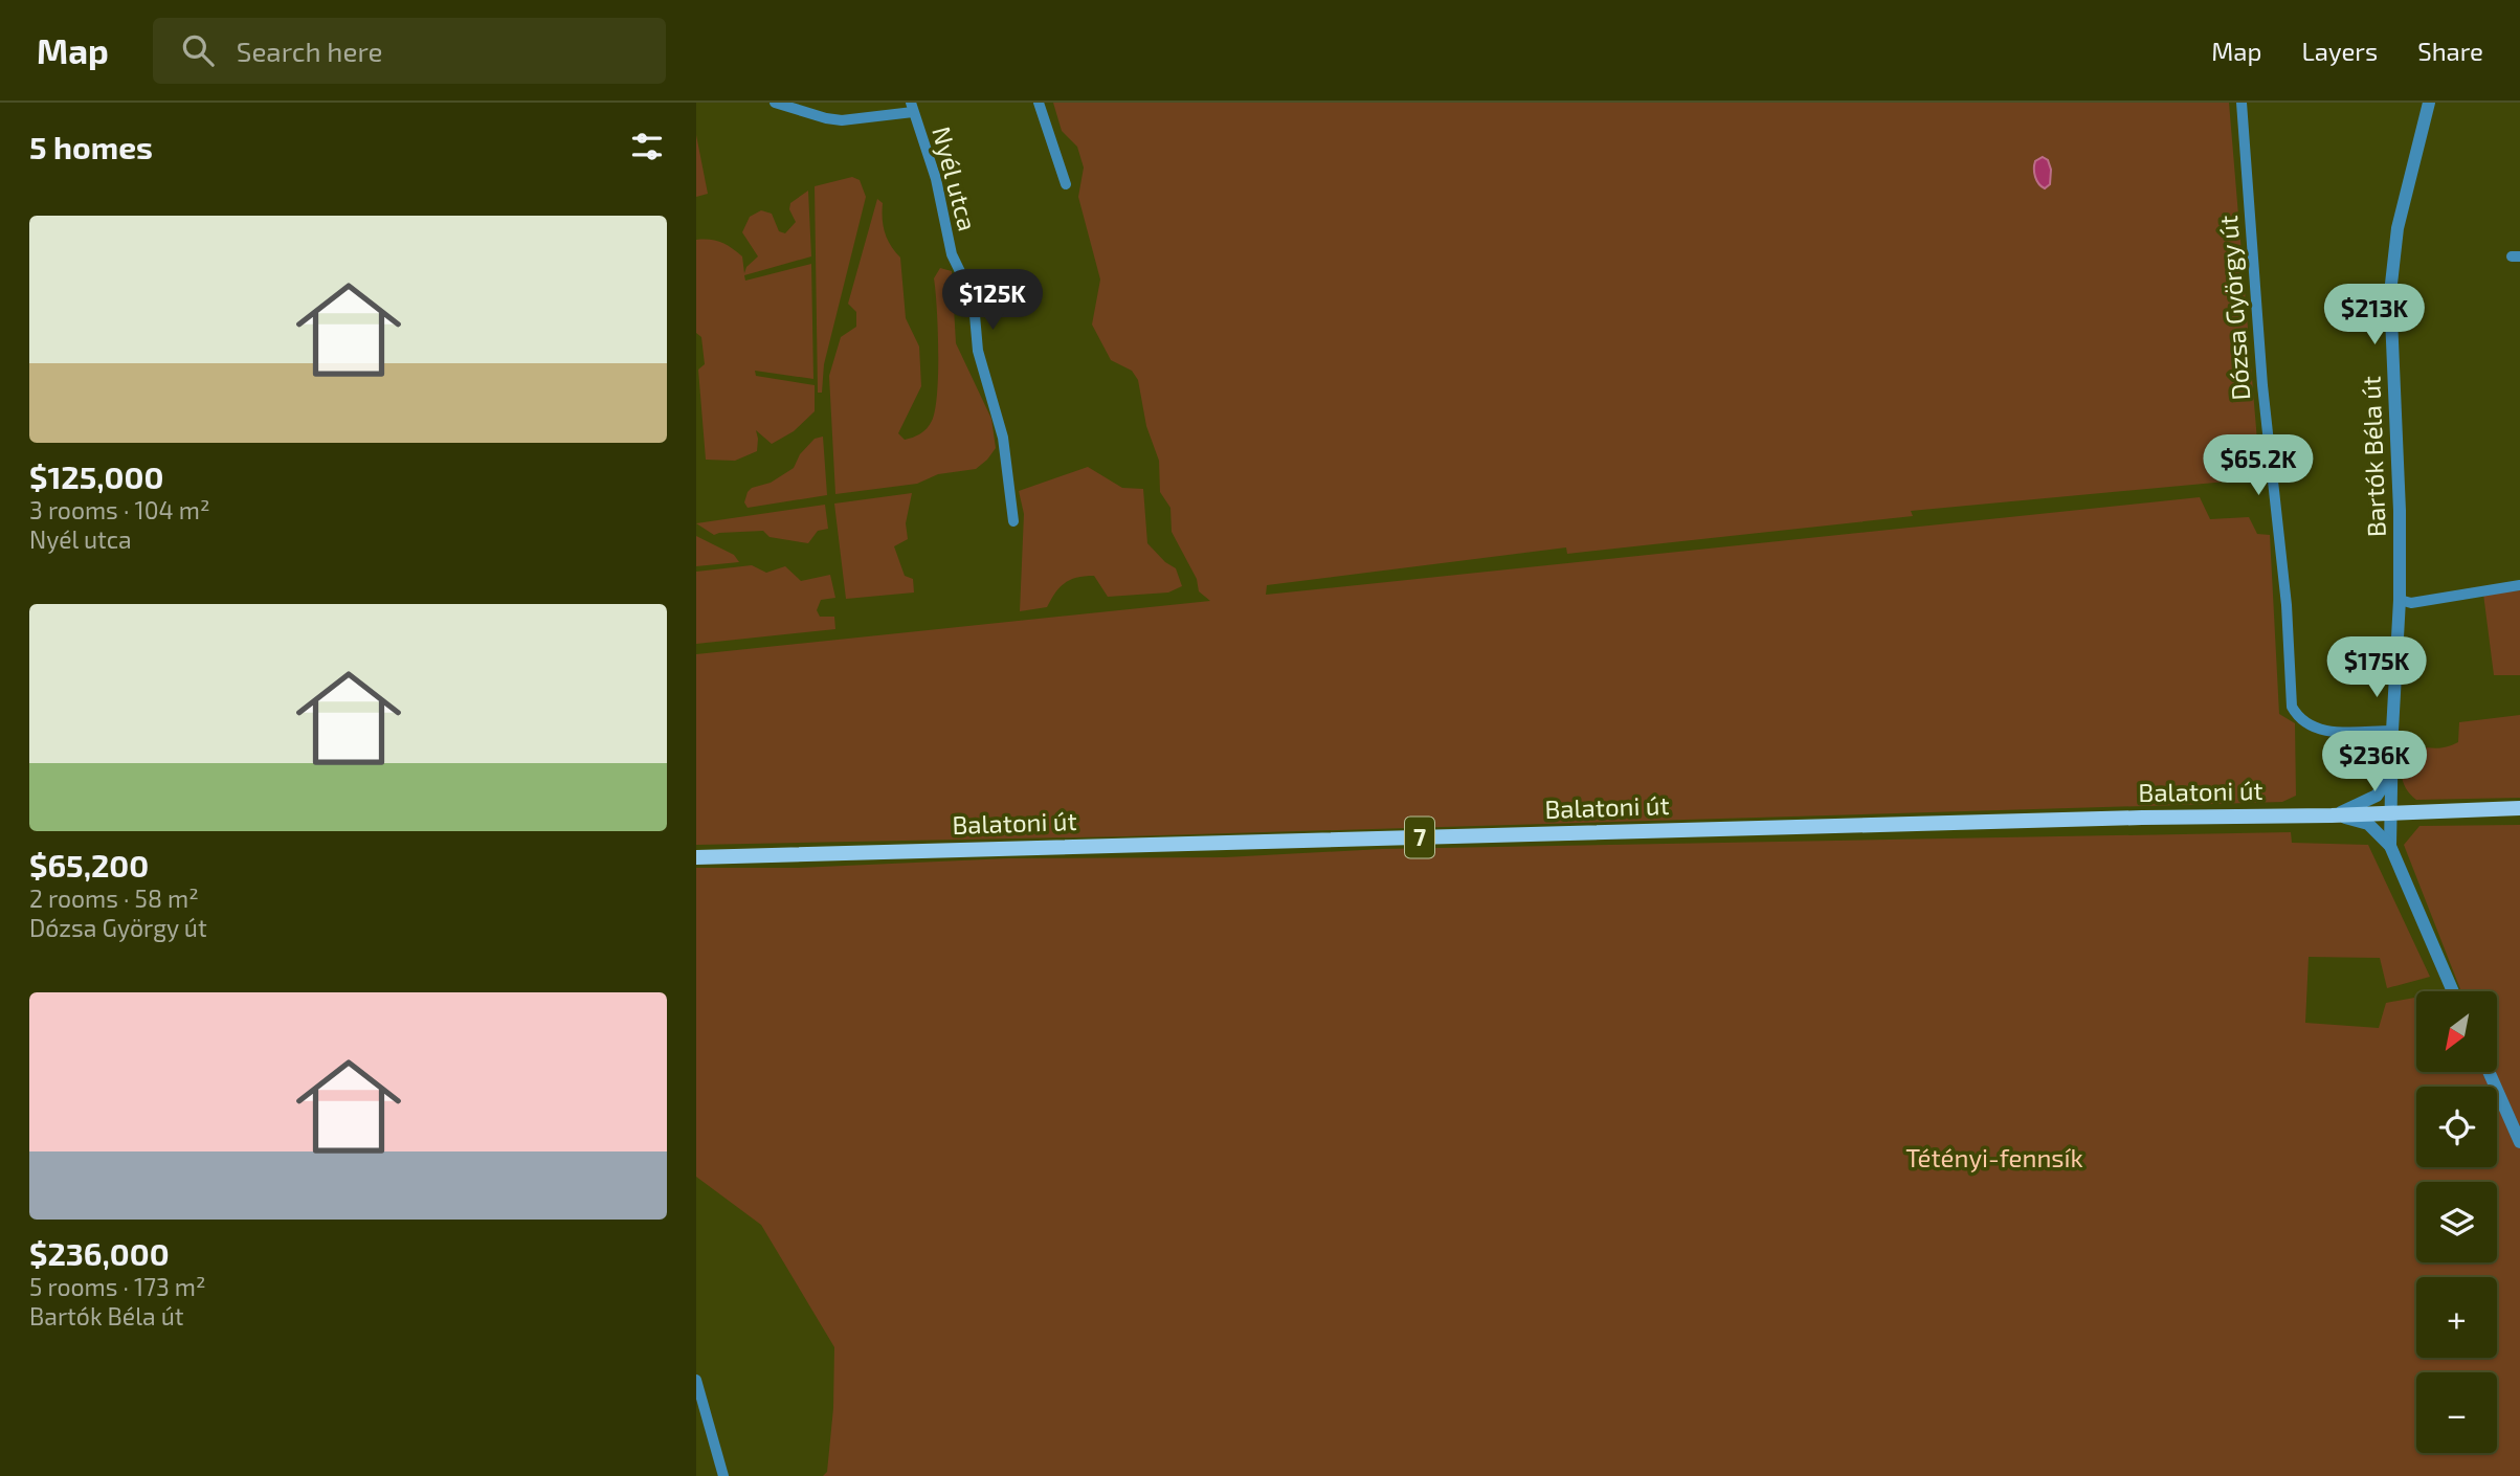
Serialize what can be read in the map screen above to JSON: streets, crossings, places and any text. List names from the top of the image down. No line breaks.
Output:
{"streets":{"main road":["Balatoni út","7"],"street":["Nyél utca","Dózsa György út","Bartók Béla út"]},"crossings":[["Dózsa György út","Bartók Béla út"],["Bartók Béla út","Balatoni út"]],"parks":["Tétényi-fennsík"],"north":"bottom left","page":{"header":"Map","search":"Search here","nav":["Map","Layers","Share"],"heading":"5 homes","list":[{"name":"$125,000","note":"3 rooms · 104 m² · Nyél utca"},{"name":"$65,200","note":"2 rooms · 58 m² · Dózsa György út"},{"name":"$236,000","note":"5 rooms · 173 m² · Bartók Béla út"}],"price":["$125K","$213K","$65.2K","$175K","$236K"],"map_buttons":["+","−"]}}
